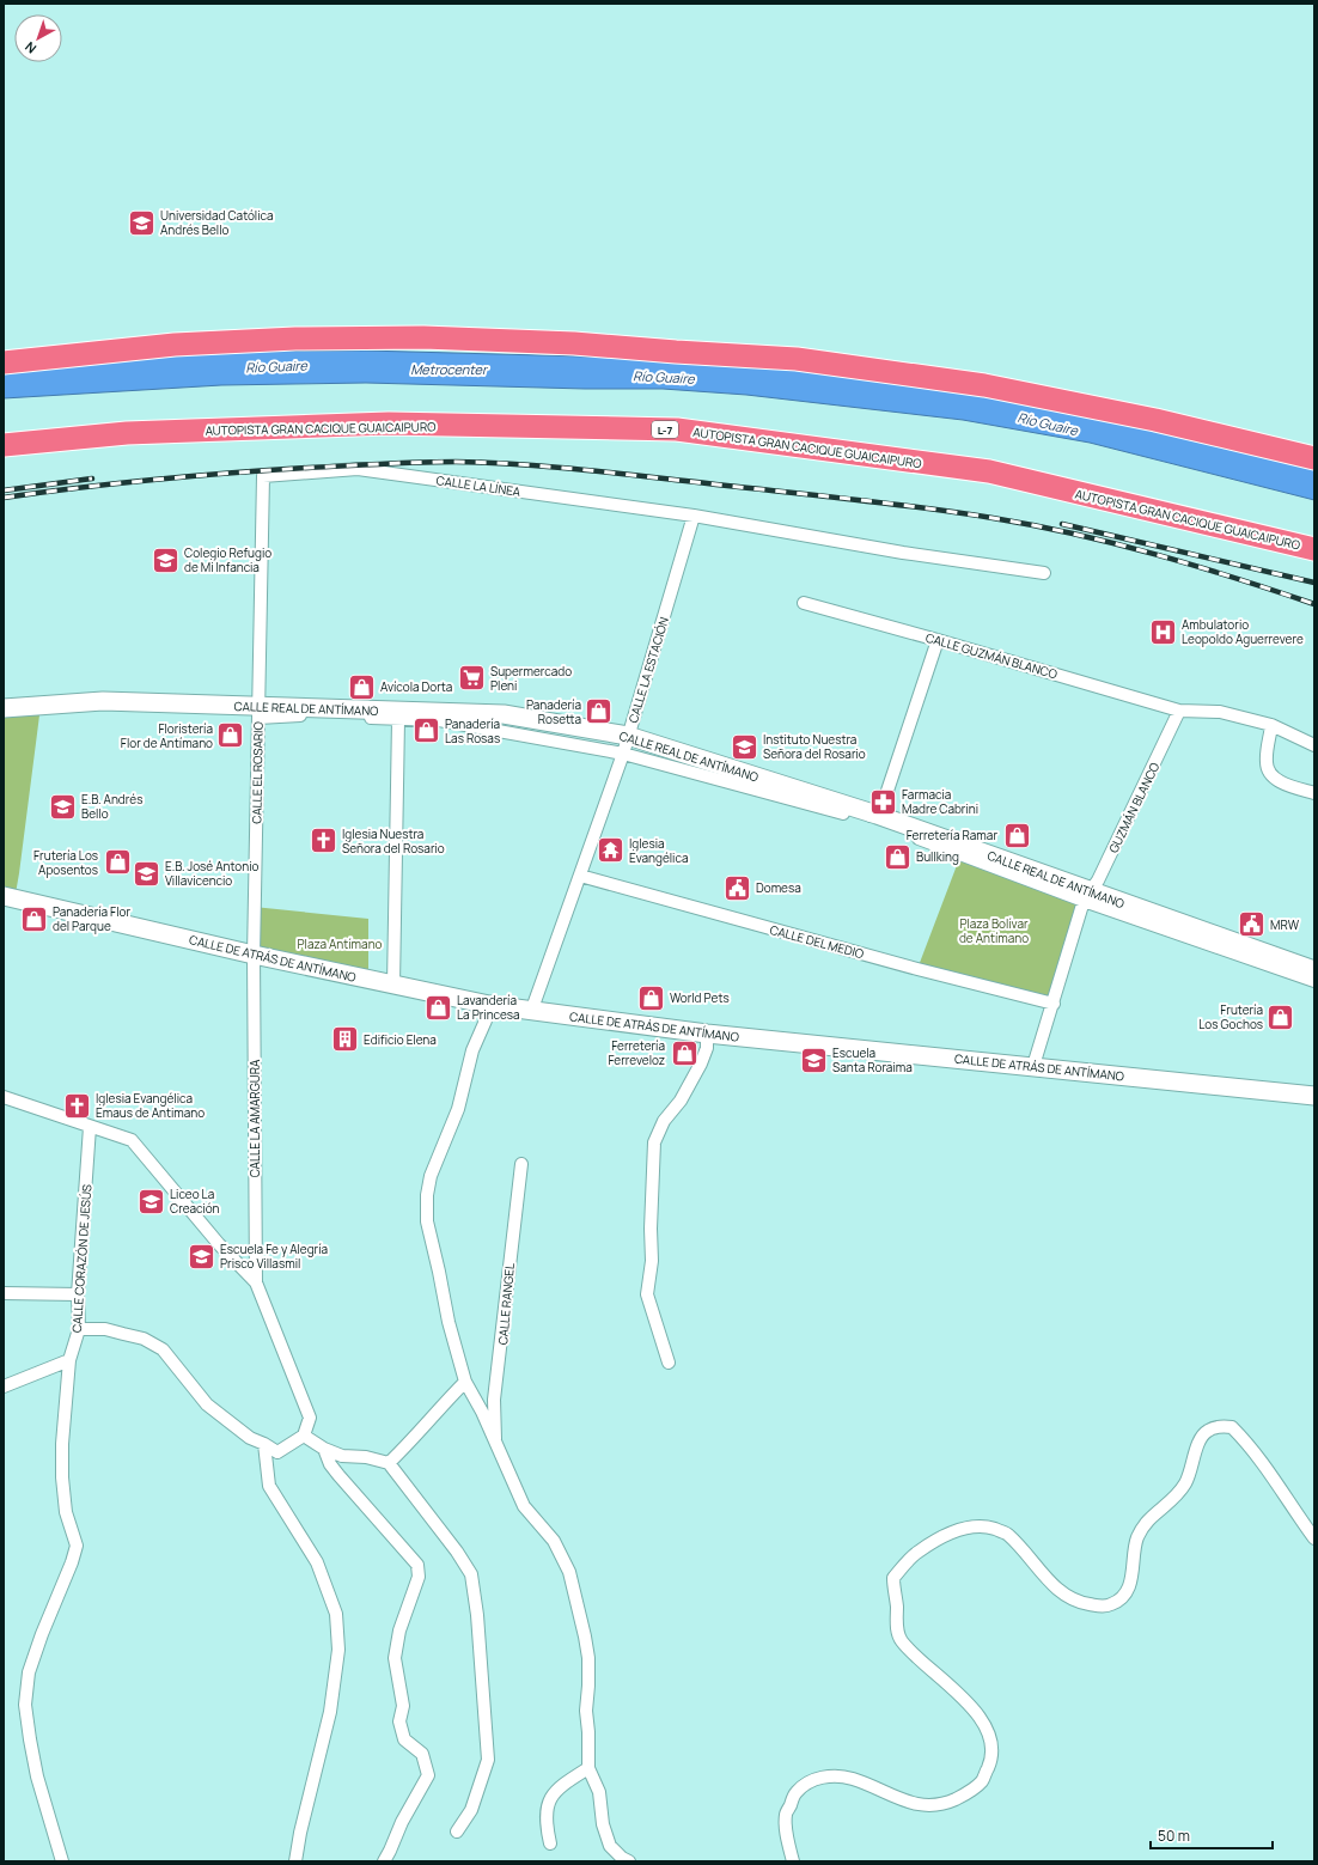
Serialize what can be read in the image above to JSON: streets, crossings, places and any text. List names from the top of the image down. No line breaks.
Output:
{"streets":{"highway":["AUTOPISTA GRAN CACIQUE GUAICAIPURO","L-7"],"street":["CALLE LA LÍNEA","CALLE GUZMÁN BLANCO","CALLE LA ESTACIÓN","CALLE REAL DE ANTÍMANO","CALLE EL ROSARIO","GUZMÁN BLANCO","CALLE DEL MEDIO","CALLE DE ATRÁS DE ANTÍMANO","CALLE LA AMARGURA","CALLE CORAZÓN DE JESÚS","CALLE RANGEL"]},"crossings":[["CALLE LA LÍNEA","CALLE LA ESTACIÓN"],["CALLE LA LÍNEA","CALLE EL ROSARIO"],["CALLE GUZMÁN BLANCO","GUZMÁN BLANCO"],["CALLE LA ESTACIÓN","CALLE REAL DE ANTÍMANO"],["CALLE LA ESTACIÓN","CALLE DEL MEDIO"],["CALLE LA ESTACIÓN","CALLE DE ATRÁS DE ANTÍMANO"],["CALLE REAL DE ANTÍMANO","CALLE EL ROSARIO"],["CALLE REAL DE ANTÍMANO","GUZMÁN BLANCO"],["CALLE EL ROSARIO","CALLE DE ATRÁS DE ANTÍMANO"],["CALLE EL ROSARIO","CALLE LA AMARGURA"],["GUZMÁN BLANCO","CALLE DEL MEDIO"],["GUZMÁN BLANCO","CALLE DE ATRÁS DE ANTÍMANO"],["CALLE DE ATRÁS DE ANTÍMANO","CALLE LA AMARGURA"],["CALLE LA AMARGURA","CALLE CORAZÓN DE JESÚS"]],"water":["Río Guaire","Metrocenter"],"parks":["Plaza Bolívar de Antímano","Plaza Antímano"],"places":{"school or university":["Universidad Católica Andrés Bello","Colegio Refugio de Mi Infancia","Instituto Nuestra Señora del Rosario","E.B. Andrés Bello","E.B. José Antonio Villavicencio","Escuela Santa Roraima","Liceo La Creación","Escuela Fe y Alegría Prisco Villasmil"],"hospital":["Ambulatorio Leopoldo Aguerrevere"],"supermarket":["Supermercado Pleni"],"shop":["Avícola Dorta","Panadería Rosetta","Panadería Las Rosas","Floristería Flor de Antímano","Ferretería Ramar","Bullking","Frutería Los Aposentos","Panadería Flor del Parque","World Pets","Lavandería La Princesa","Frutería Los Gochos","Ferretería Ferreveloz"],"pharmacy":["Farmacia Madre Cabrini"],"church":["Iglesia Nuestra Señora del Rosario","Iglesia Evangélica Emaus de Antimano"],"temple":["Iglesia Evangélica"],"public building":["Domesa","MRW"],"building":["Edificio Elena"]},"scale_bar":"50 m","north":"bottom left"}
